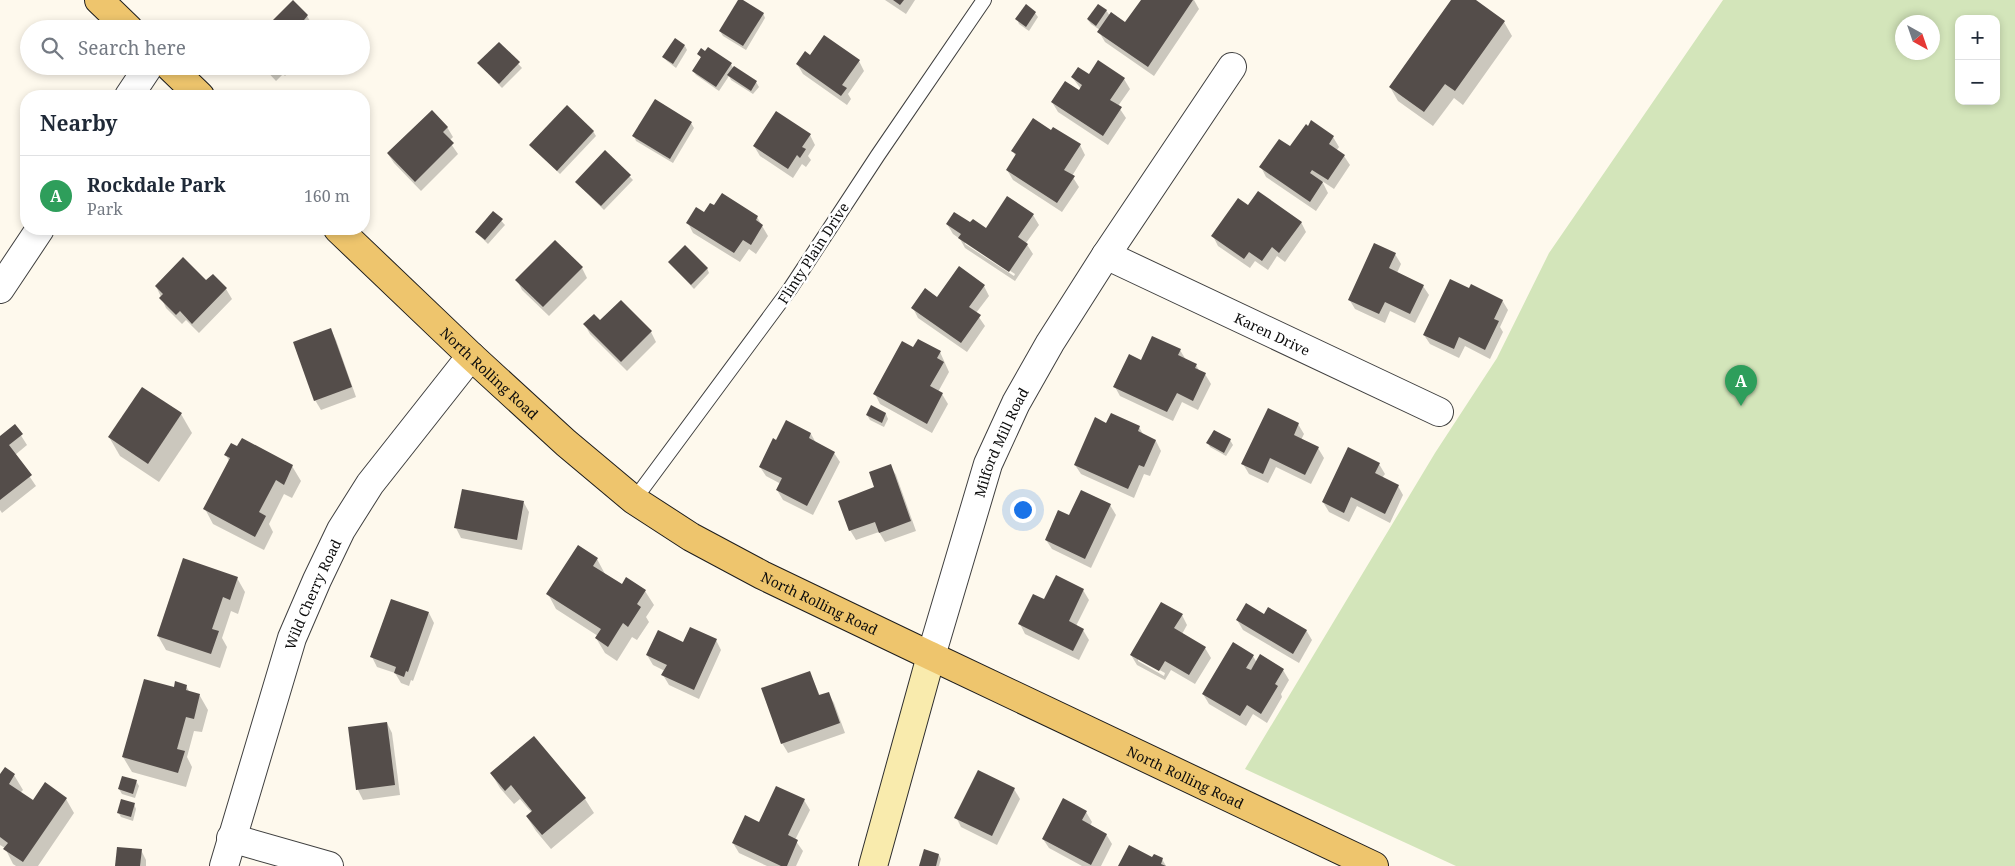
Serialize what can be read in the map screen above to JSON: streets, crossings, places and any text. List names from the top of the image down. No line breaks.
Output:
{"streets":{"main road":["North Rolling Road","Milford Mill Road"],"street":["Karen Drive","Wild Cherry Road"],"lane":["Flinty Plain Drive"]},"crossings":[["Flinty Plain Drive","North Rolling Road"],["Karen Drive","Milford Mill Road"],["North Rolling Road","Milford Mill Road"],["North Rolling Road","Wild Cherry Road"]],"north":"bottom right","page":{"map_buttons":["+","−"],"search":"Search here","heading":"Nearby","list":[{"mark":"A","name":"Rockdale Park","note":"Park","value":"160 m"}],"pins":"A"}}
